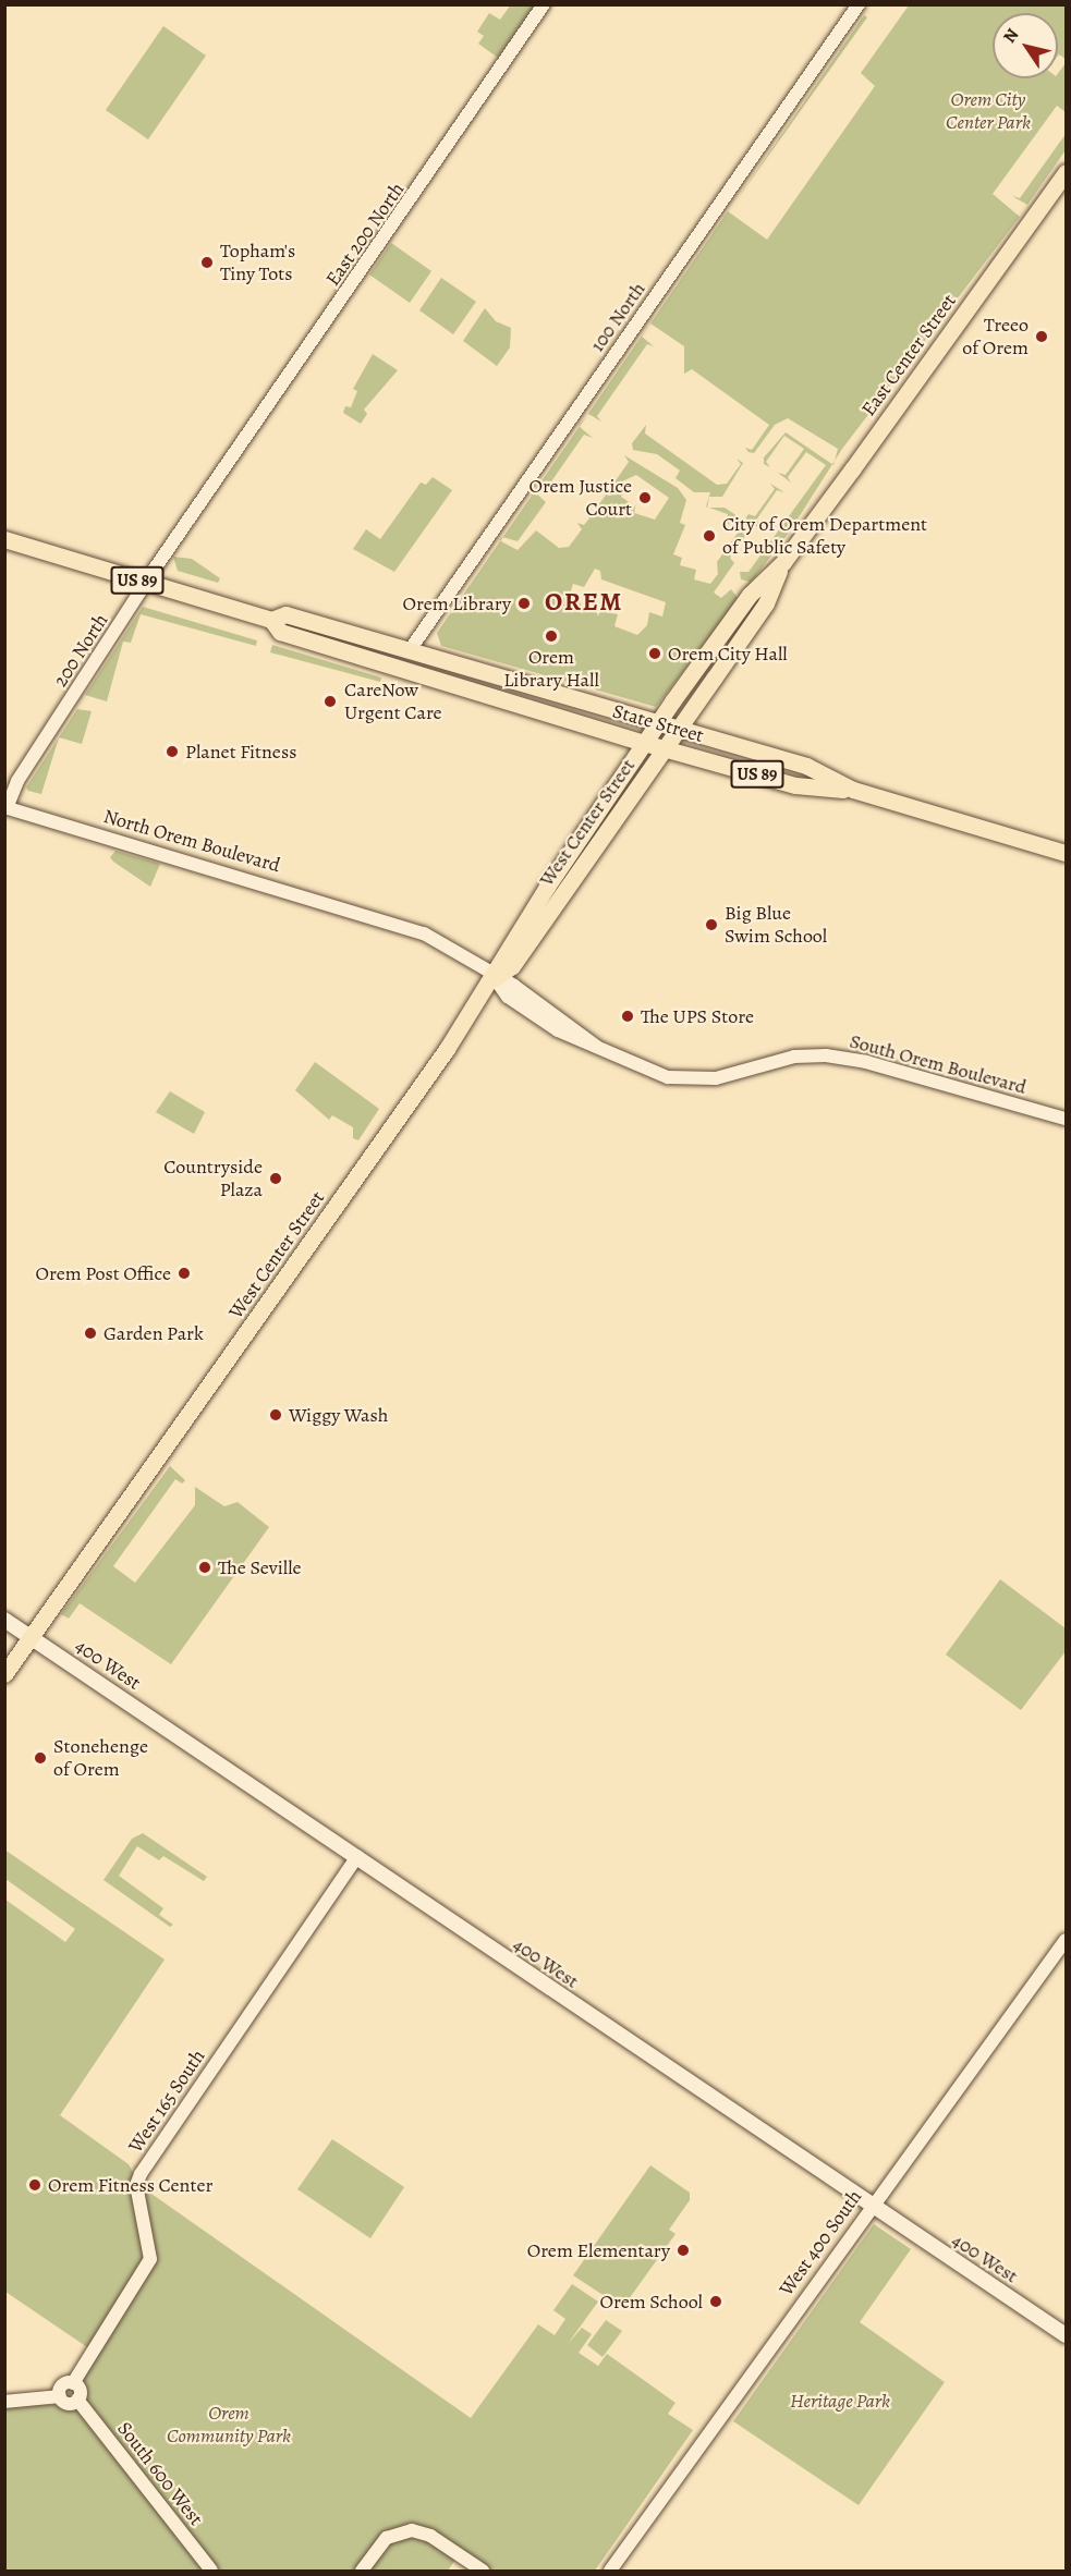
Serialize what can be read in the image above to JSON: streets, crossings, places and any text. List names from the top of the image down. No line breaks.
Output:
{"streets":{"main road":["East Center Street","US 89","State Street","West Center Street","400 West"],"street":["East 200 North","100 North","200 North","North Orem Boulevard","South Orem Boulevard","West 165 South","West 400 South","South 600 West"]},"crossings":[["East 200 North","200 North"],["100 North","State Street"],["East Center Street","State Street"],["East Center Street","West Center Street"],["200 North","State Street"],["200 North","North Orem Boulevard"],["State Street","West Center Street"],["West Center Street","North Orem Boulevard"],["West Center Street","South Orem Boulevard"],["West Center Street","400 West"],["North Orem Boulevard","South Orem Boulevard"],["400 West","West 165 South"],["400 West","West 400 South"],["West 165 South","South 600 West"]],"districts":["OREM"],"parks":["Orem City Center Park","Heritage Park","Orem Community Park"],"places":["Topham's Tiny Tots","Treeo of Orem","Orem Justice Court","City of Orem Department of Public Safety","Orem Library","Orem Library Hall","Orem City Hall","CareNow Urgent Care","Planet Fitness","Big Blue Swim School","The UPS Store","Countryside Plaza","Orem Post Office","Garden Park","Wiggy Wash","The Seville","Stonehenge of Orem","Orem Fitness Center","Orem Elementary","Orem School"],"north":"top left"}
